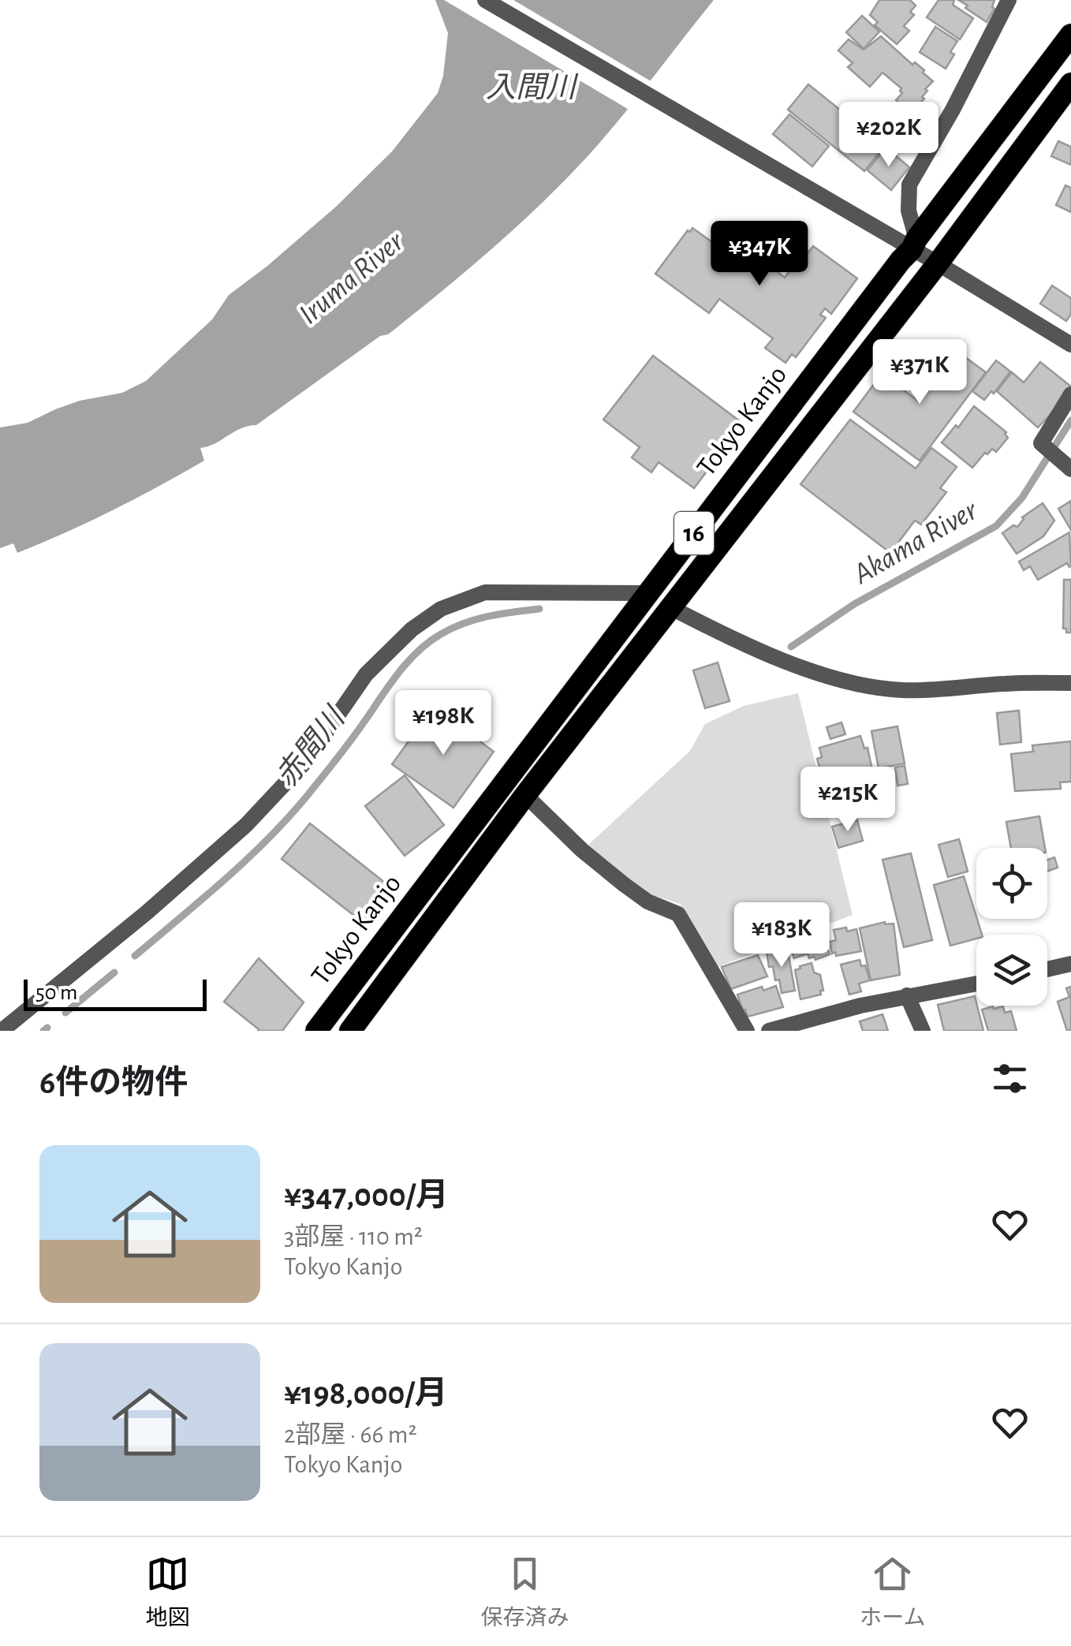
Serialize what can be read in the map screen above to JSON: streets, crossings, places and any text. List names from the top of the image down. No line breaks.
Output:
{"streets":{"highway":["Tokyo Kanjo","16"]},"water":["入間川","Iruma River","Akama River","赤間川"],"scale_bar":"50 m","page":{"price":["¥202K","¥347K","¥371K","¥198K","¥215K","¥183K"],"scale":"50 m","heading":"6件の物件","list":[{"name":"¥347,000/月","note":"3部屋 · 110 m² · Tokyo Kanjo"},{"name":"¥198,000/月","note":"2部屋 · 66 m² · Tokyo Kanjo"}],"tabs":["地図","保存済み","ホーム"]}}
